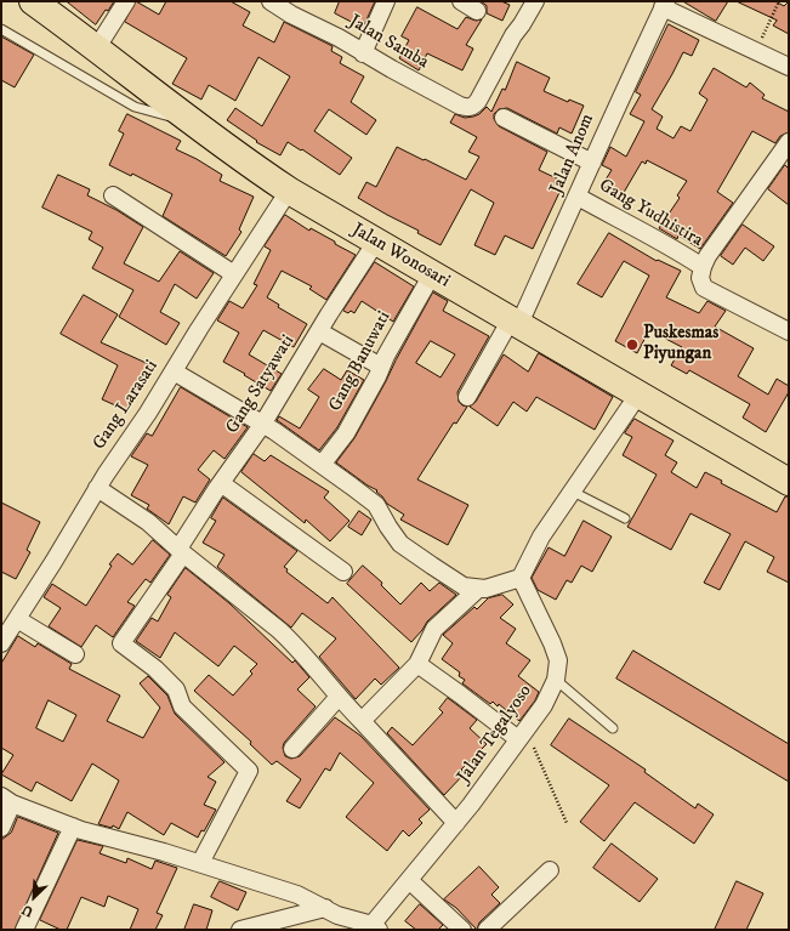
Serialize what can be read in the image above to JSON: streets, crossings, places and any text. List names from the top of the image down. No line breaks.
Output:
{"streets":{"highway":["Jalan Wonosari"],"street":["Jalan Samba","Jalan Anom","Gang Yudhistira","Gang Banuwati","Gang Satyawati","Gang Larasati","Jalan Tegalyoso"]},"crossings":[["Jalan Anom","Gang Yudhistira"],["Jalan Anom","Jalan Wonosari"],["Jalan Wonosari","Gang Banuwati"],["Jalan Wonosari","Gang Satyawati"],["Jalan Wonosari","Gang Larasati"]],"places":["Puskesmas Piyungan"],"north":"bottom left"}
